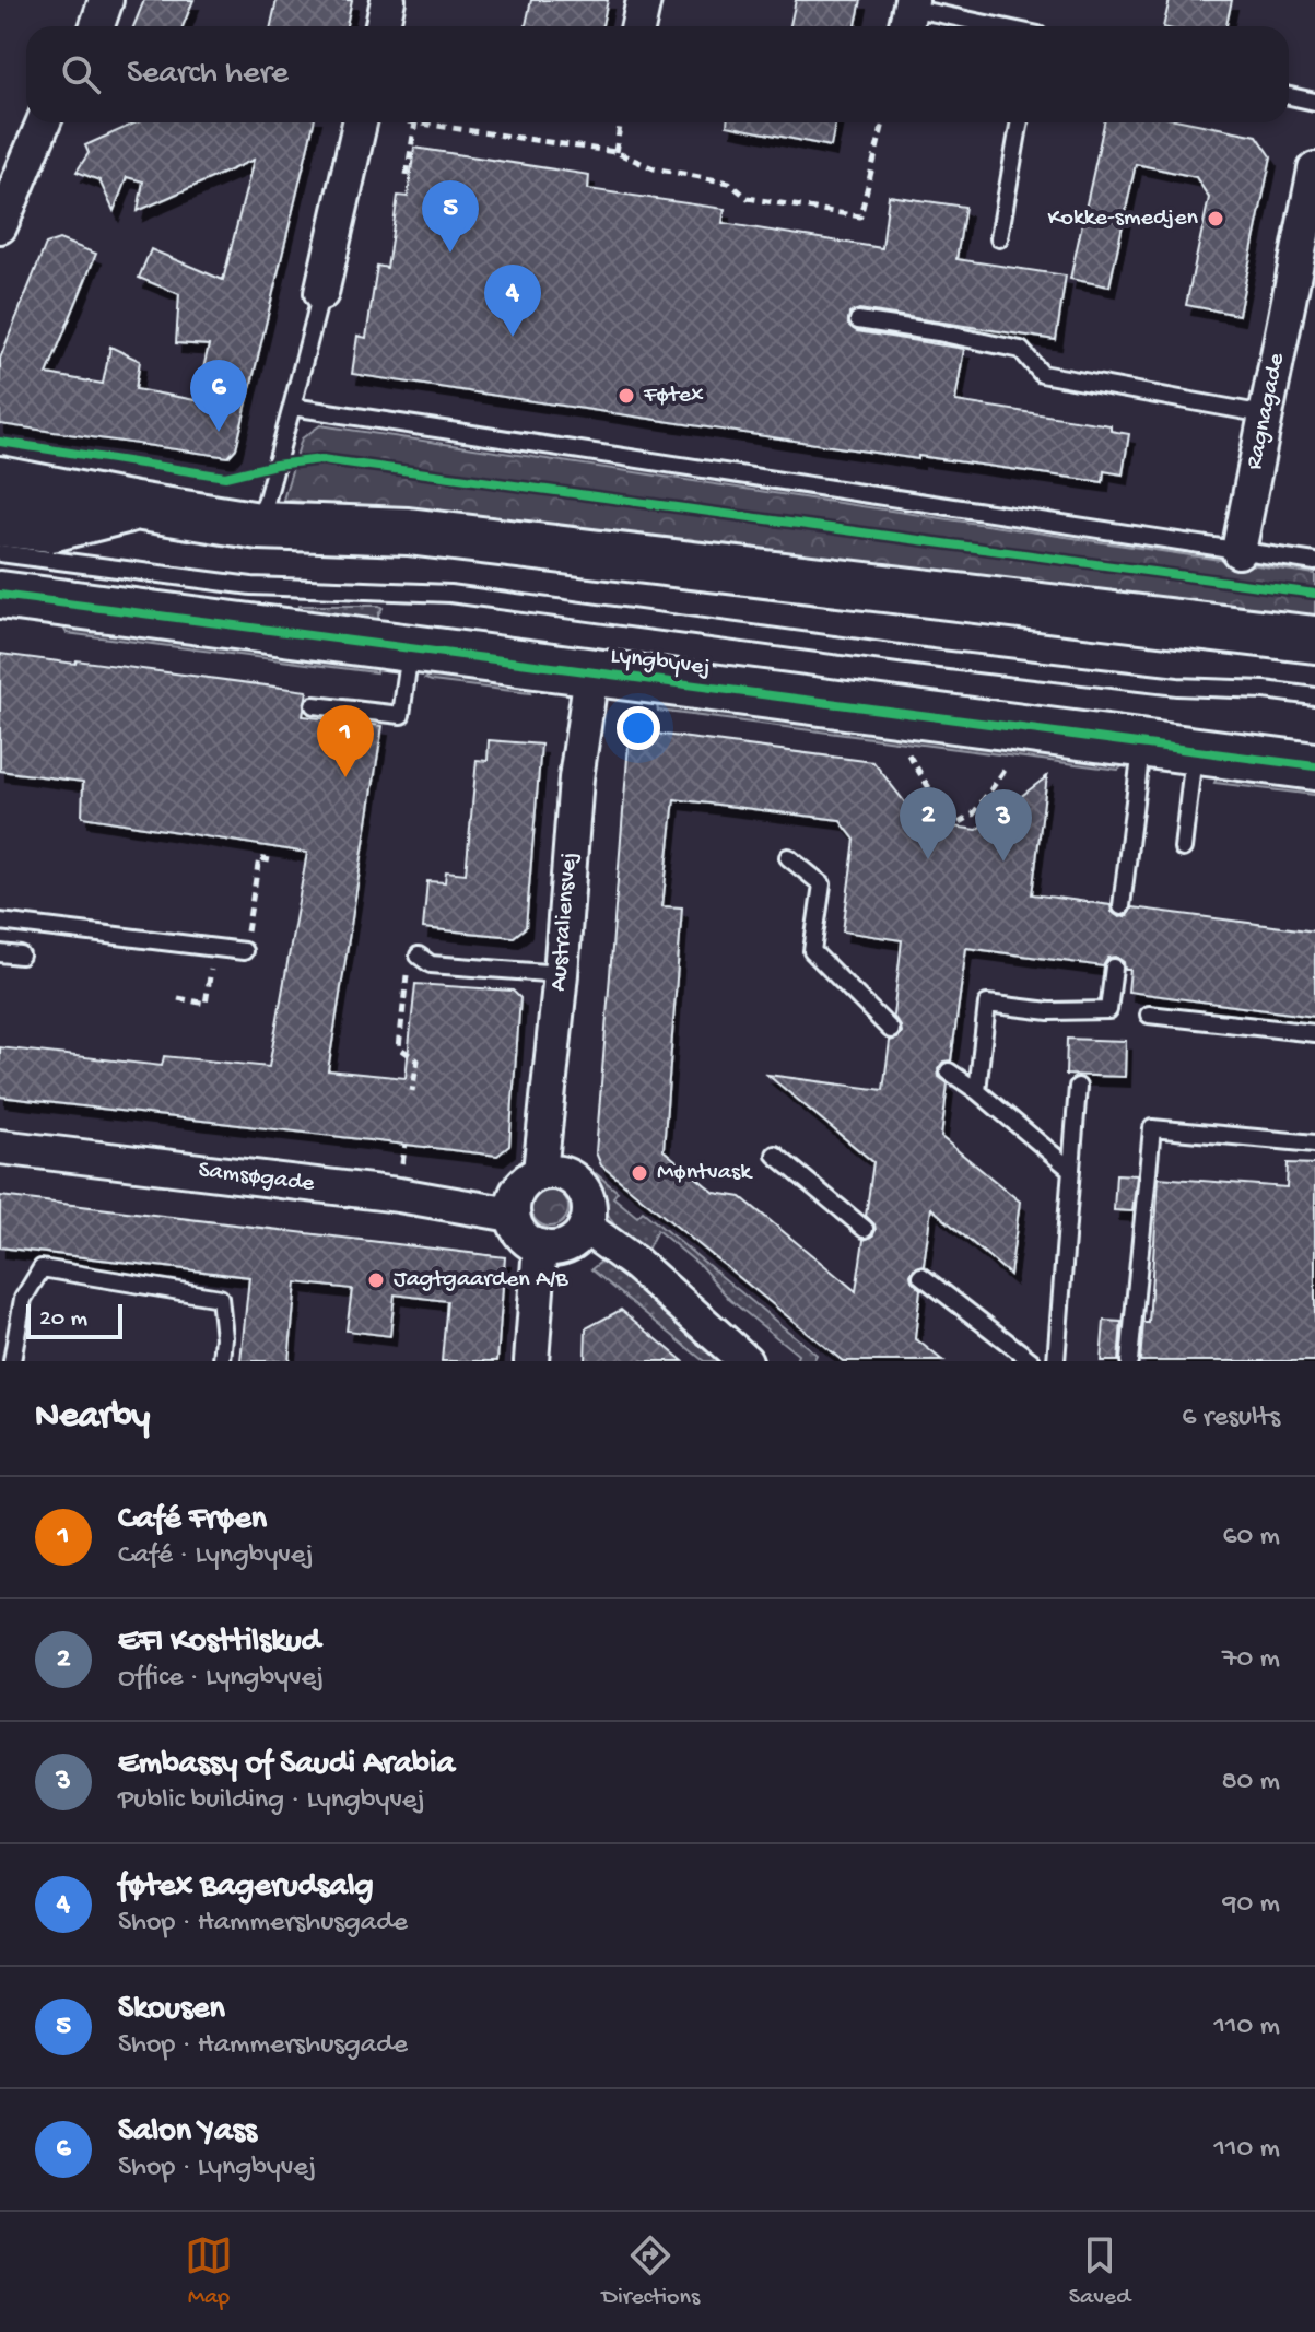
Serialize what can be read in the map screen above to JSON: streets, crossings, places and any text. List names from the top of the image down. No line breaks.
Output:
{"streets":{"street":["Ragnagade","Lyngbyvej","Australiensvej","Samsøgade"]},"crossings":[["Lyngbyvej","Australiensvej"],["Australiensvej","Samsøgade"]],"places":["Kokke-smedjen","Føtex","Møntvask","Jagtgaarden A/B"],"scale_bar":"20 m","page":{"search":"Search here","pins":["5","4","6","1","2","3"],"scale":"20 m","heading":["Nearby","6 results"],"list":[{"mark":"1","name":"Café Frøen","note":"Café · Lyngbyvej","value":"60 m"},{"mark":"2","name":"EFI Kosttilskud","note":"Office · Lyngbyvej","value":"70 m"},{"mark":"3","name":"Embassy of Saudi Arabia","note":"Public building · Lyngbyvej","value":"80 m"},{"mark":"4","name":"føtex Bagerudsalg","note":"Shop · Hammershusgade","value":"90 m"},{"mark":"5","name":"Skousen","note":"Shop · Hammershusgade","value":"110 m"},{"mark":"6","name":"Salon Yass","note":"Shop · Lyngbyvej","value":"110 m"}],"nav":["Map","Directions","Saved"]}}
